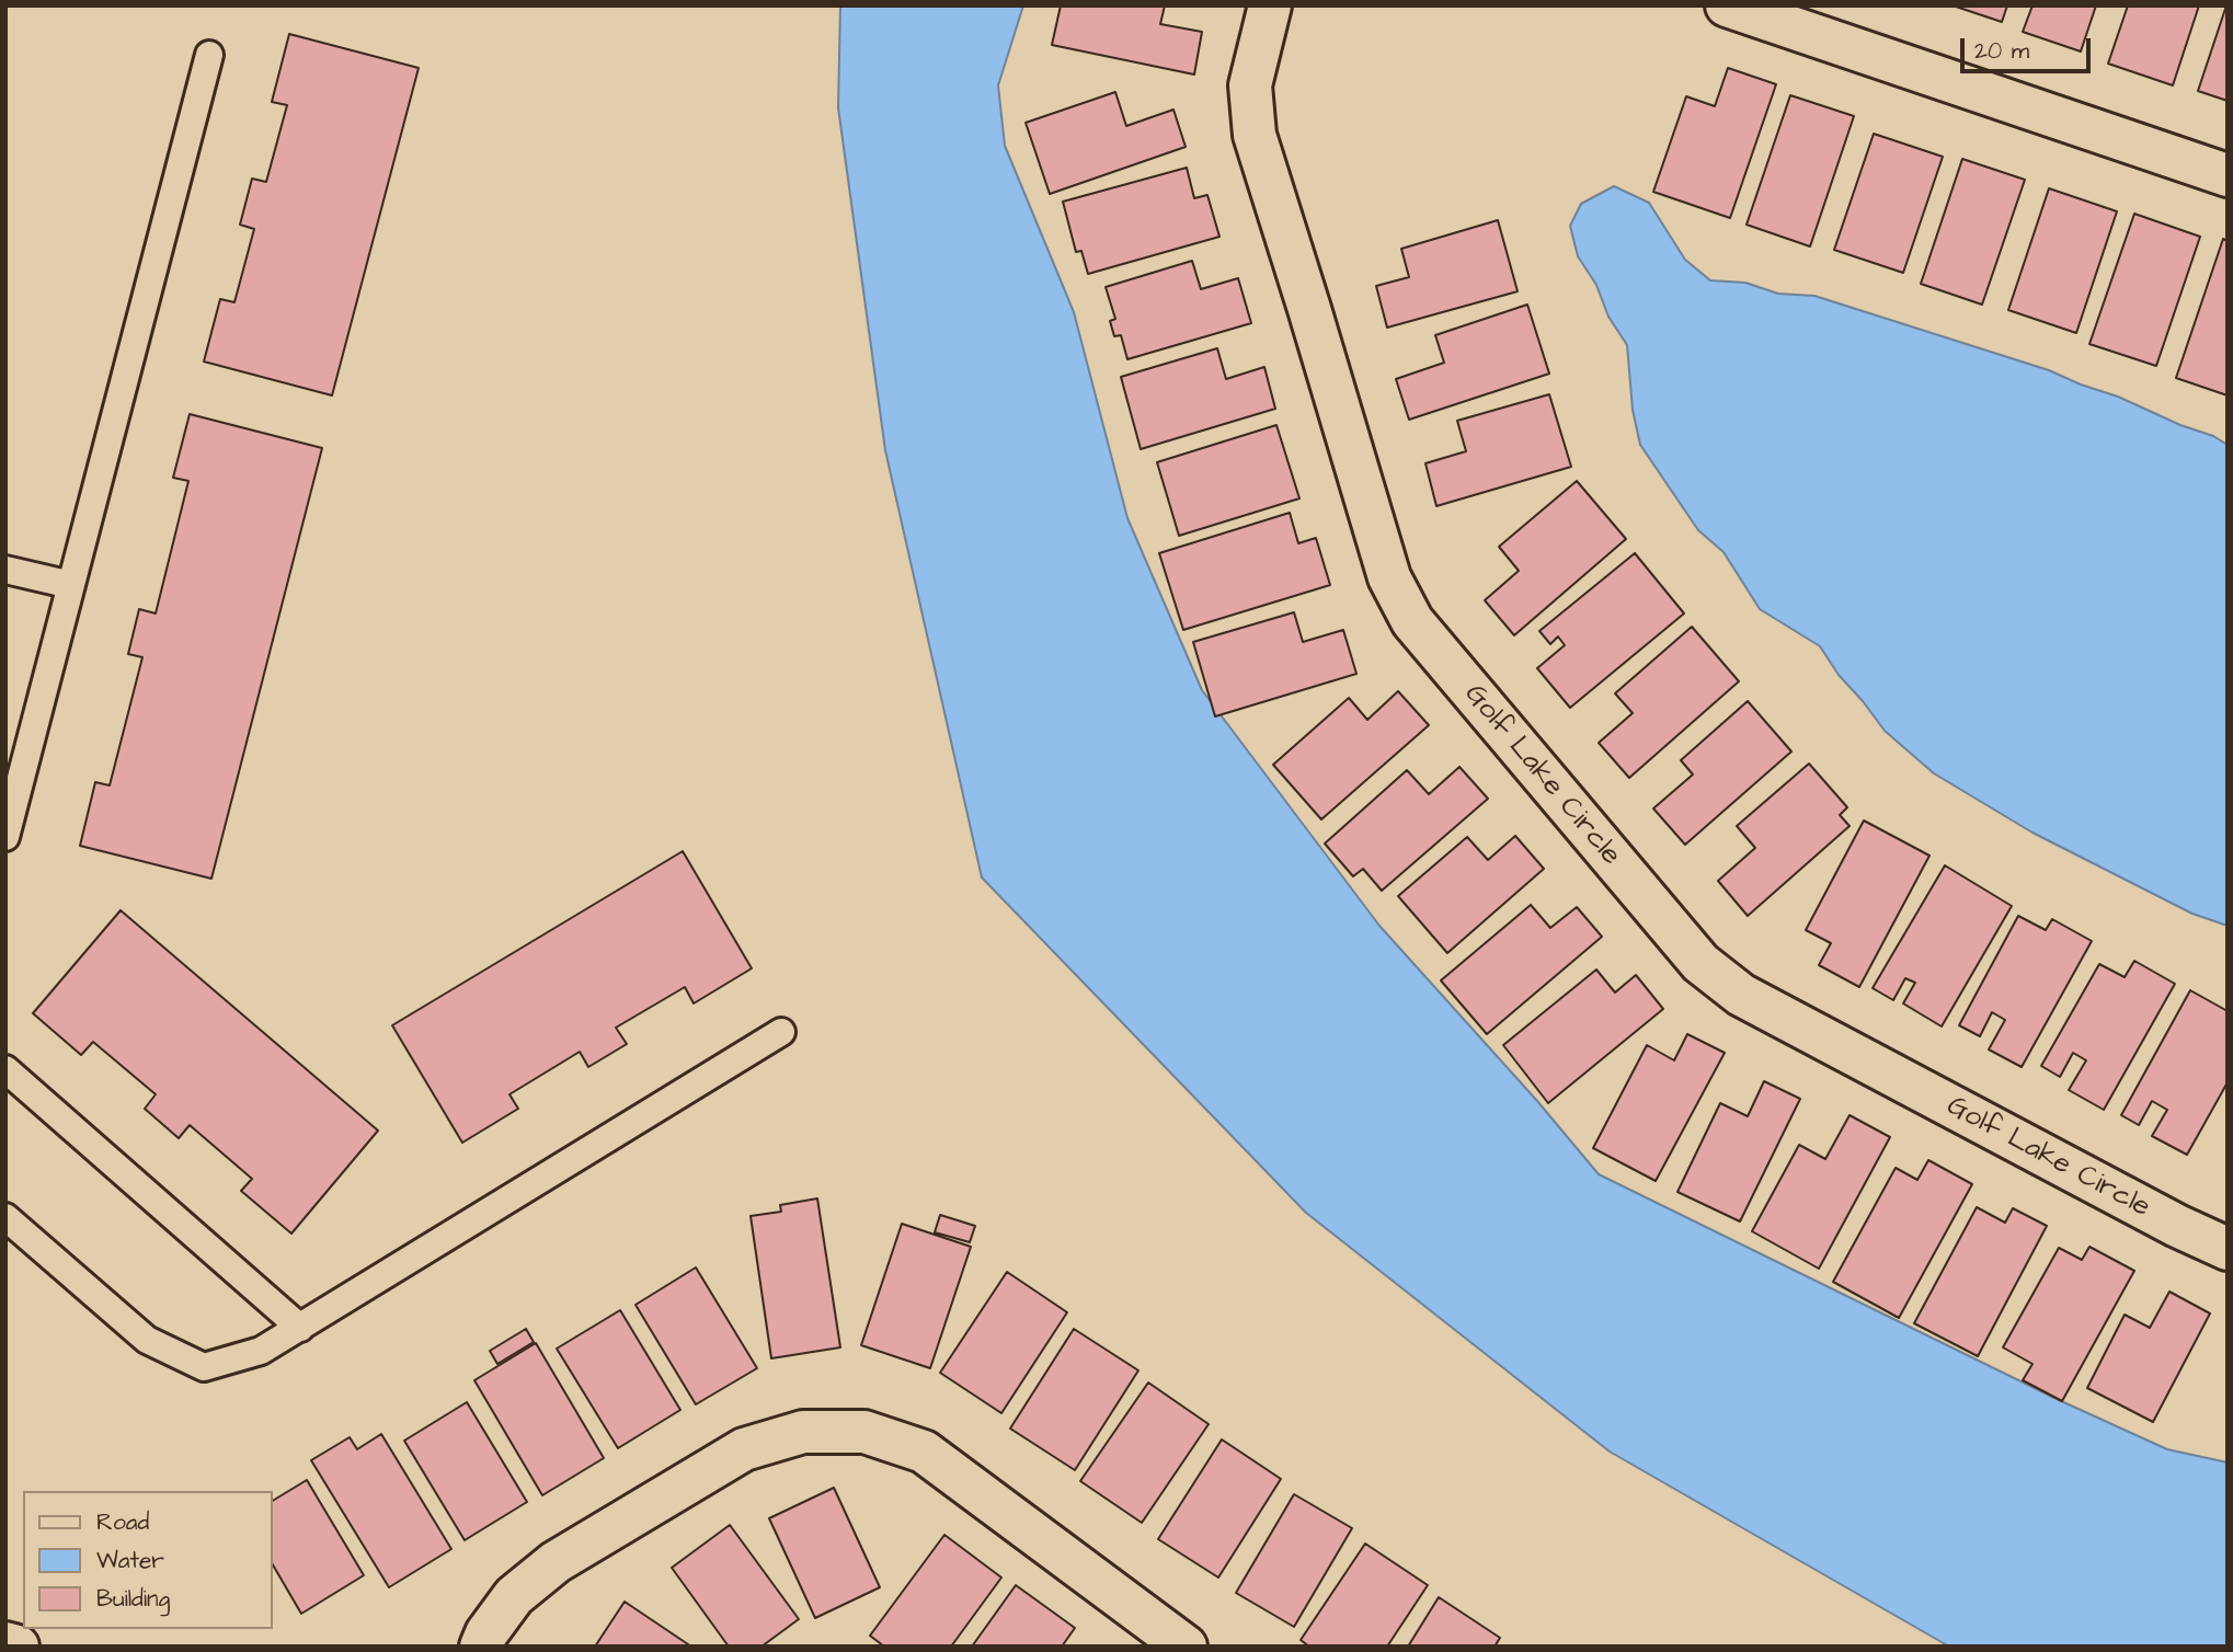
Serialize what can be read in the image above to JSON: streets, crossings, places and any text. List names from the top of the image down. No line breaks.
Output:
{"streets":{"street":["Golf Lake Circle"]},"legend":["Road","Water","Building"],"scale_bar":"20 m"}
